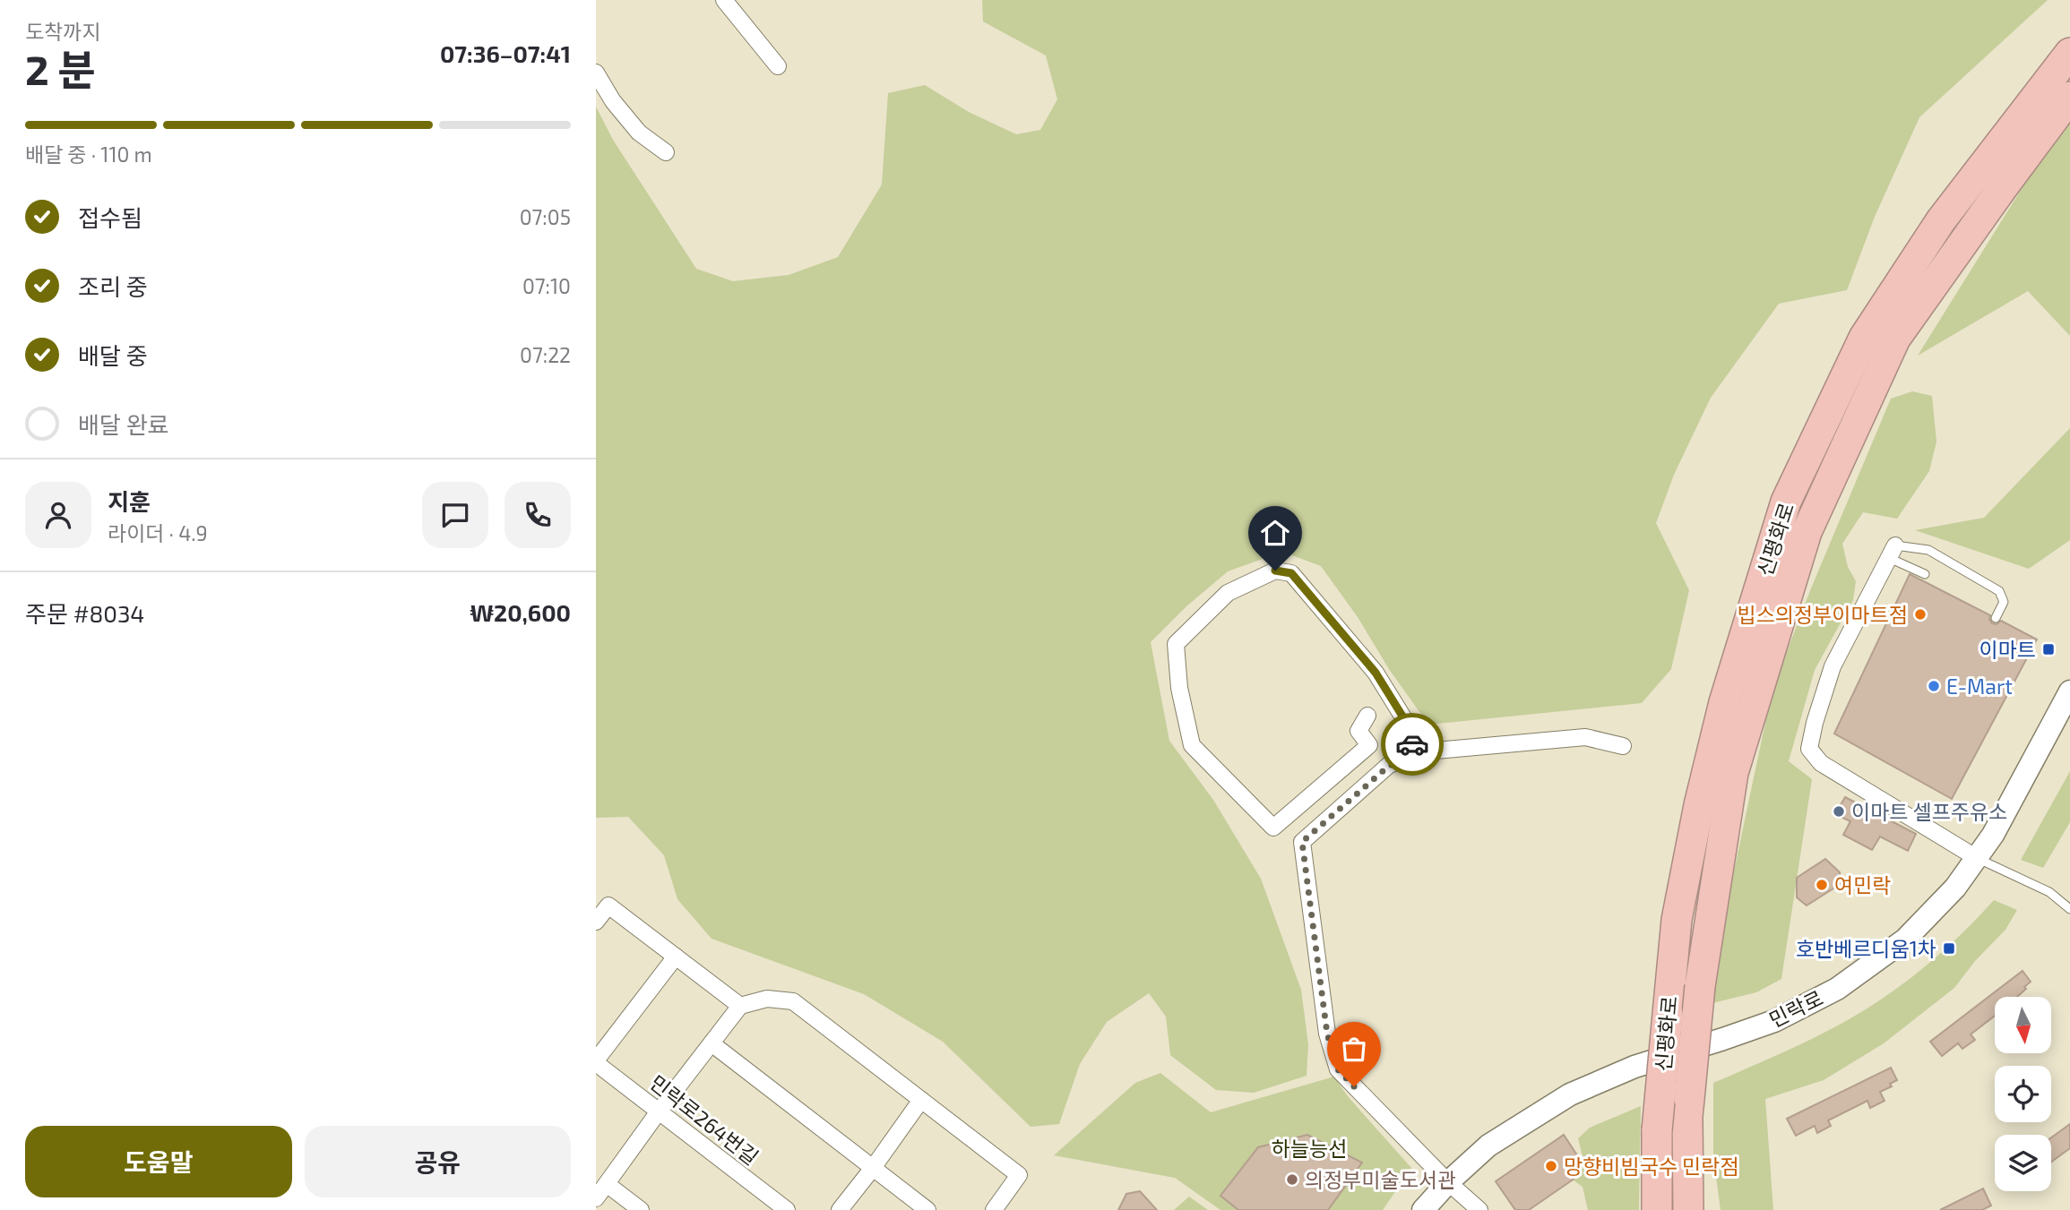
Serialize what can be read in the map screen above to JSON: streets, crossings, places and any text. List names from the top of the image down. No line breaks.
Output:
{"streets":{"highway":["신평화로"],"main road":["민락로"],"street":["민락로264번길"]},"parks":["하늘능선"],"places":{"other":["빕스의정부이마트점","E-Mart","이마트 셀프주유소","여민락","망향비빔국수 민락점","의정부미술도서관"],"transit":["이마트","호반베르디움1차"]},"north":"bottom","page":{"heading":["2 분","도착까지","07:36–07:41"],"panel":["지훈","라이더 · 4.9","주문 #8034","₩20,600"],"bar":"배달 중 · 110 m","list":[["접수됨","07:05"],["조리 중","07:10"],["배달 중","07:22"],"배달 완료"],"buttons":["도움말","공유"]}}
